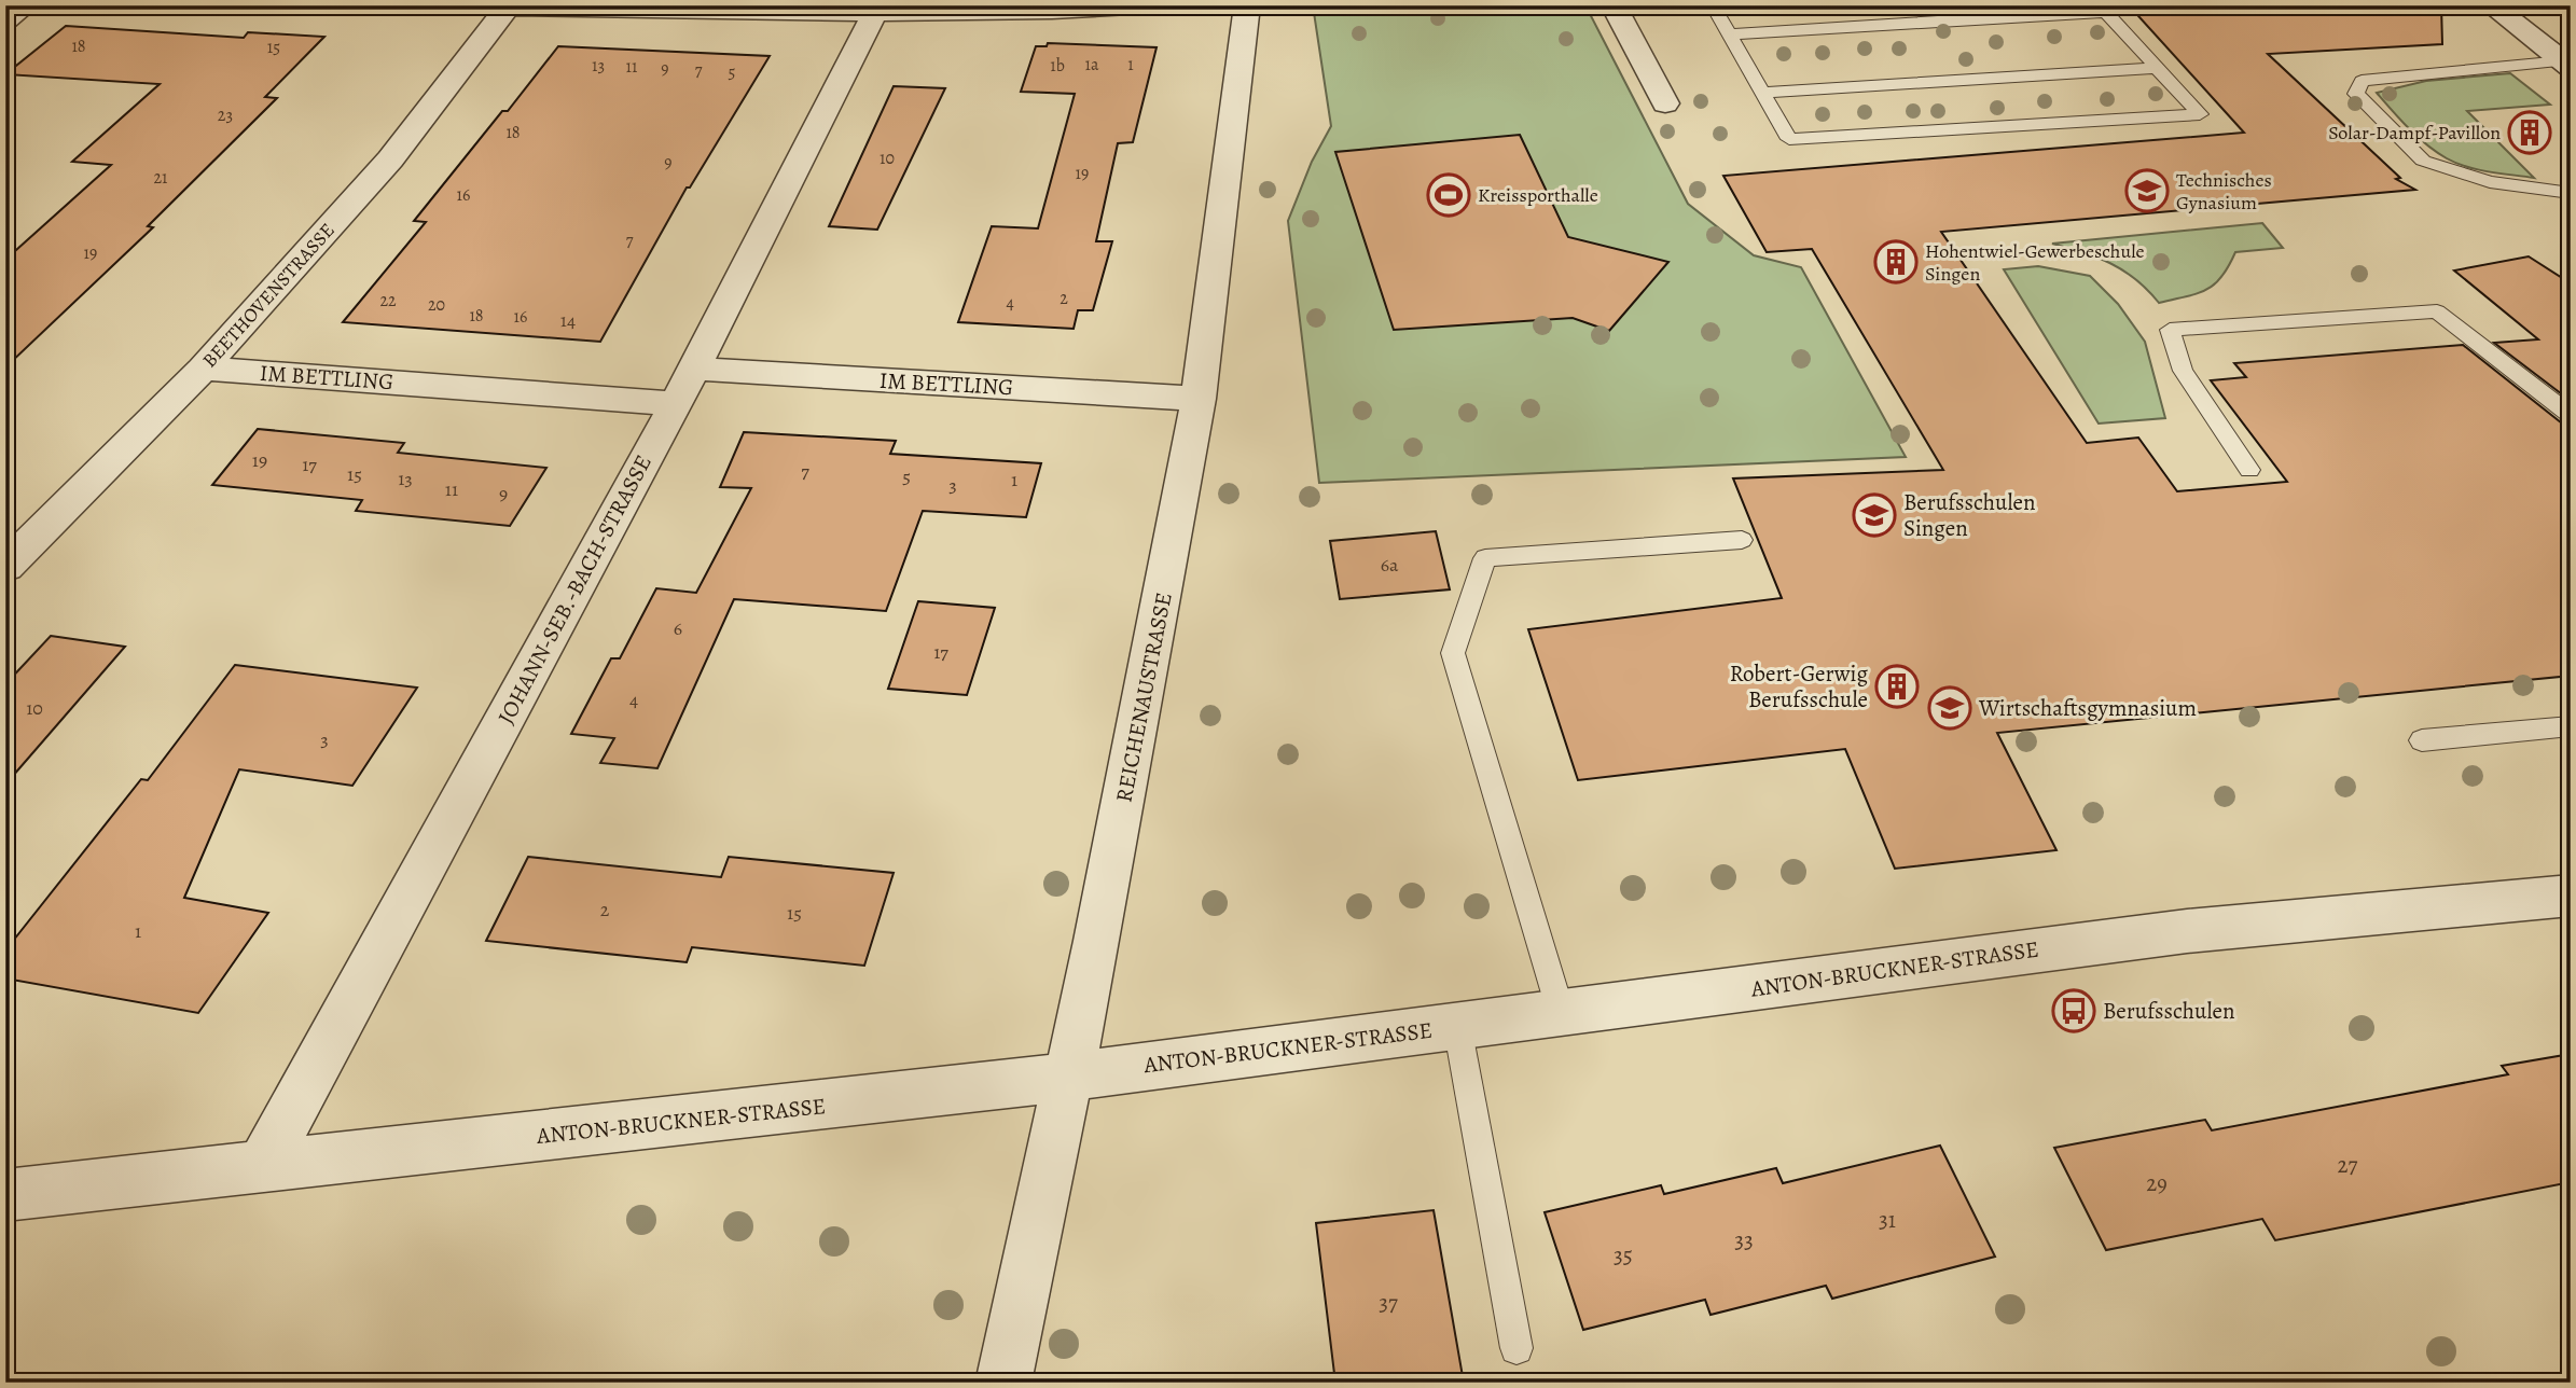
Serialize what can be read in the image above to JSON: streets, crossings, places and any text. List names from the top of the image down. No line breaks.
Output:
{"streets":{"street":["BEETHOVENSTRASSE","IM BETTLING","JOHANN-SEB.-BACH-STRASSE","REICHENAUSTRASSE","ANTON-BRUCKNER-STRASSE"]},"crossings":[["BEETHOVENSTRASSE","IM BETTLING"],["IM BETTLING","JOHANN-SEB.-BACH-STRASSE"],["IM BETTLING","REICHENAUSTRASSE"],["JOHANN-SEB.-BACH-STRASSE","ANTON-BRUCKNER-STRASSE"],["REICHENAUSTRASSE","ANTON-BRUCKNER-STRASSE"]],"places":{"building":["Solar-Dampf-Pavillon","Hohentwiel-Gewerbeschule Singen","Robert-Gerwig Berufsschule"],"school or university":["Technisches Gynasium","Berufsschulen Singen","Wirtschaftsgymnasium"],"sports":["Kreissporthalle"],"bus stop":["Berufsschulen"]},"house_numbers":["18","15","1a","1","13","1b","11","9","7","5","23","18","10","9","19","21","16","7","19","2","22","4","20","18","16","14","19","17","7","15","5","13","1","3","11","9","6a","6","17","4","10","3","2","15","1","27","29","31","33","35","37"]}
